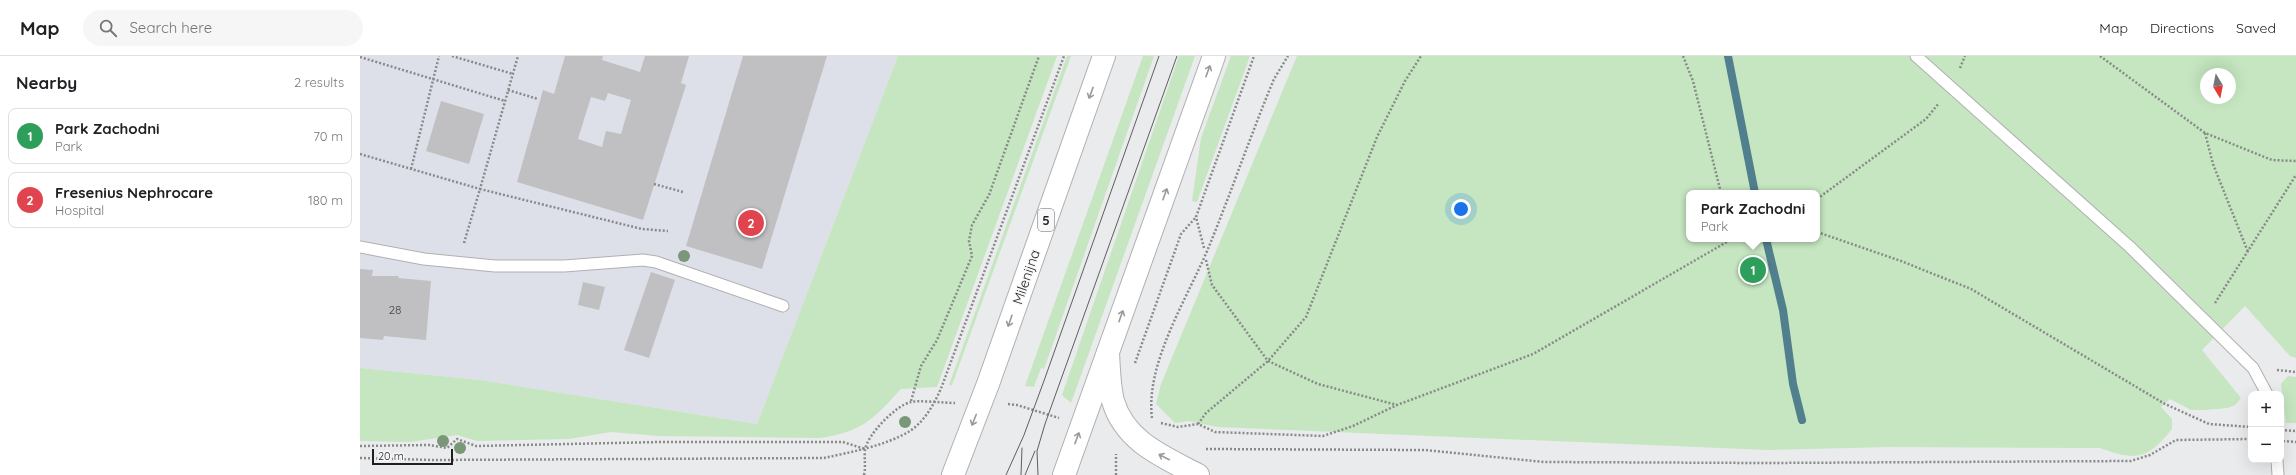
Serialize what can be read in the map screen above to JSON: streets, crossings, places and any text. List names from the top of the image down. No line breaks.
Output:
{"streets":{"main road":["5","Milenijna"]},"house_numbers":["28"],"scale_bar":"20 m","north":"bottom","page":{"header":"Map","search":"Search here","nav":["Map","Directions","Saved"],"heading":["Nearby","2 results"],"list":[{"mark":"1","name":"Park Zachodni","note":"Park","value":"70 m"},{"mark":"2","name":"Fresenius Nephrocare","note":"Hospital","value":"180 m"}],"popup":["Park Zachodni","Park"],"pins":["2","1"],"map_buttons":["+","−"],"scale":"20 m"}}
